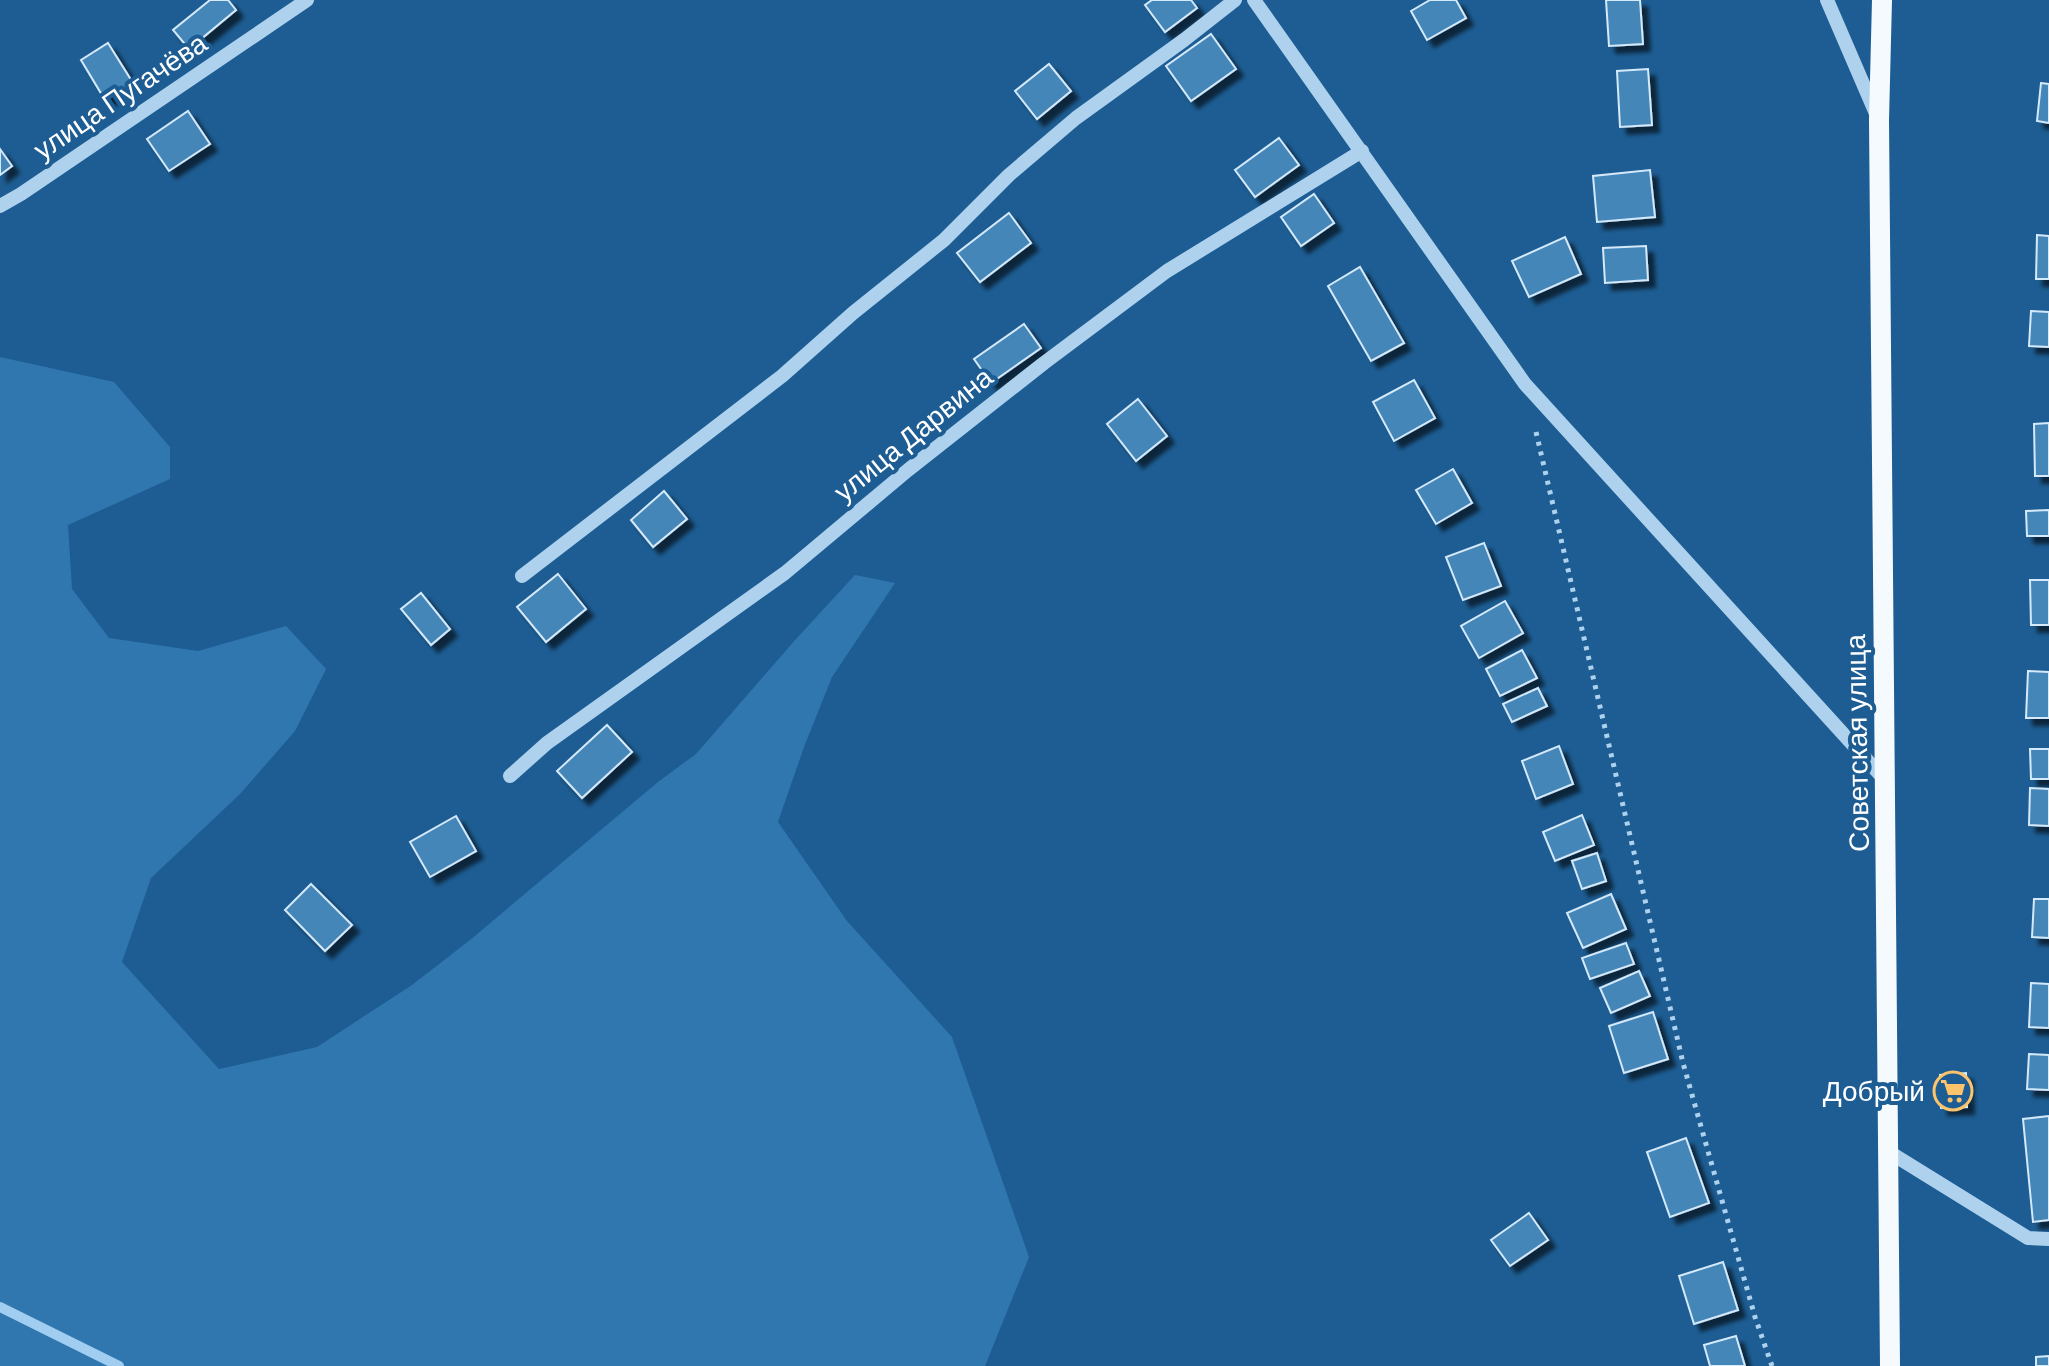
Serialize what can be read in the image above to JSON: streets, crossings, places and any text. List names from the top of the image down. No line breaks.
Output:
{"streets":{"main road":["Советская улица"],"street":["улица Пугачёва","улица Дарвина"]},"places":{"supermarket":["Добрый"]}}
